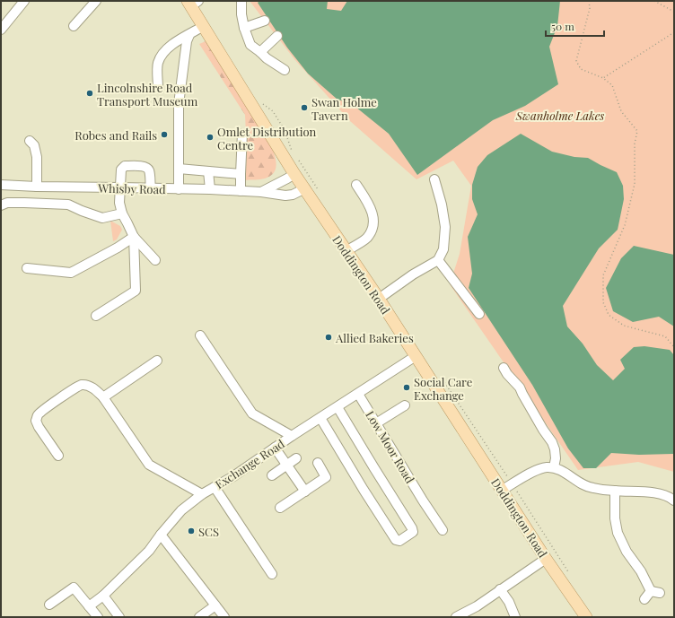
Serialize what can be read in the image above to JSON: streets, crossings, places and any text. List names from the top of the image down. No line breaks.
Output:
{"streets":{"main road":["Doddington Road"],"street":["Whisby Road","Low Moor Road","Exchange Road"]},"crossings":[["Whisby Road","Doddington Road"],["Doddington Road","Exchange Road"],["Low Moor Road","Exchange Road"]],"parks":["Swanholme Lakes"],"places":["Lincolnshire Road Transport Museum","Swan Holme Tavern","Robes and Rails","Omlet Distribution Centre","Allied Bakeries","Social Care Exchange","SCS"],"scale_bar":"50 m"}
